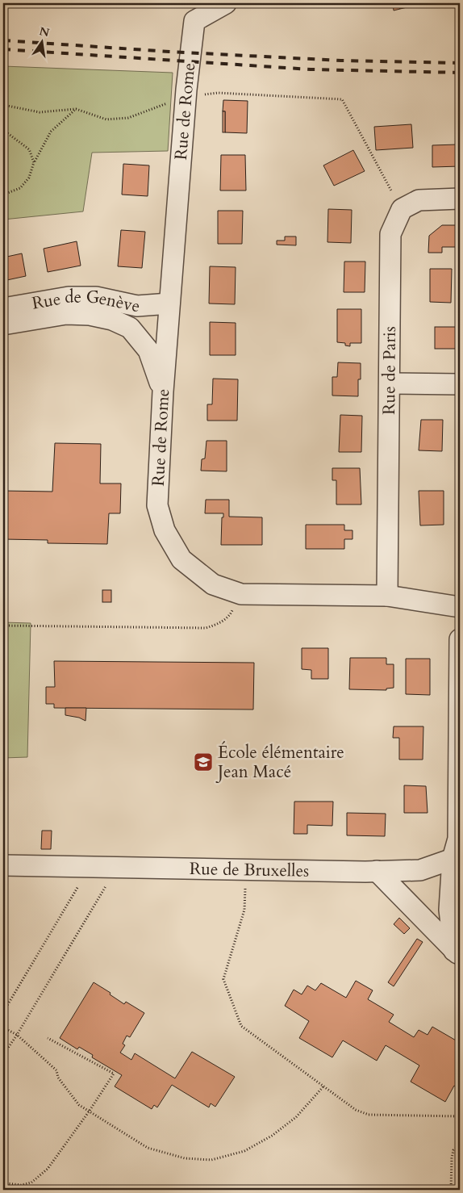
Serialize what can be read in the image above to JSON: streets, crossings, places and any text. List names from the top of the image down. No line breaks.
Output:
{"streets":{"street":["Rue de Rome","Rue de Genève","Rue de Paris","Rue de Bruxelles"]},"crossings":[["Rue de Rome","Rue de Genève"],["Rue de Rome","Rue de Paris"]],"places":{"school or university":["École élémentaire Jean Macé"]},"north":"top"}
